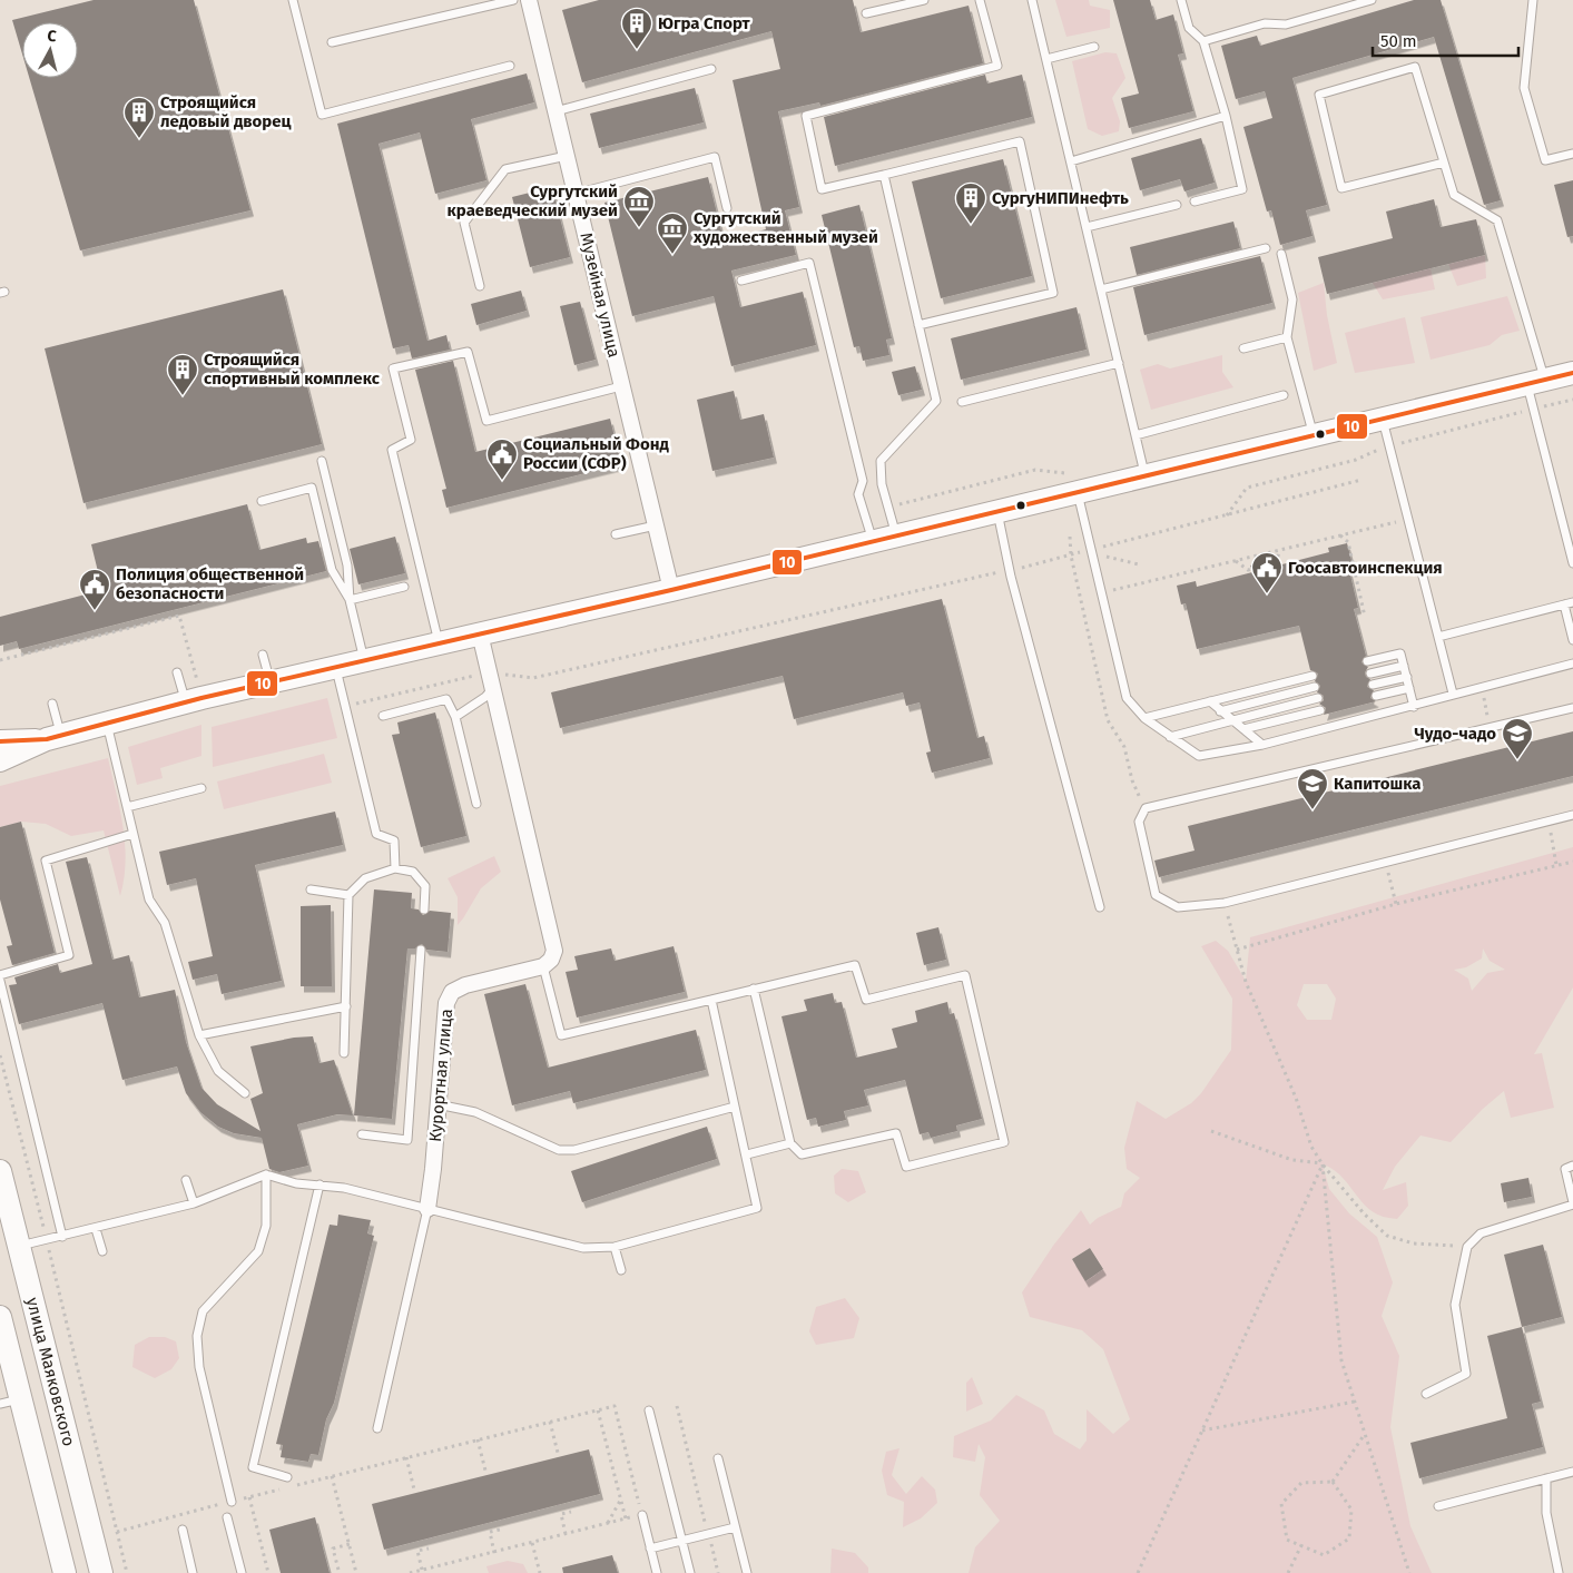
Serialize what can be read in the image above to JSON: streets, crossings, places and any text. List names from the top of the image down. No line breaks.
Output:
{"streets":{"main road":["улица Маяковского"],"street":["Музейная улица","Курортная улица"]},"places":{"building":["Югра Спорт","Строящийся ледовый дворец","СургуНИПИнефть","Строящийся спортивный комплекс"],"museum":["Сургутский краеведческий музей","Сургутский художественный музей"],"public building":["Социальный Фонд России (СФР)","Гоосавтоинспекция","Полиция общественной безопасности"],"school or university":["Чудо-чадо","Капитошка"]},"lines":["transit line 10"],"scale_bar":"50 m","north":"top"}
